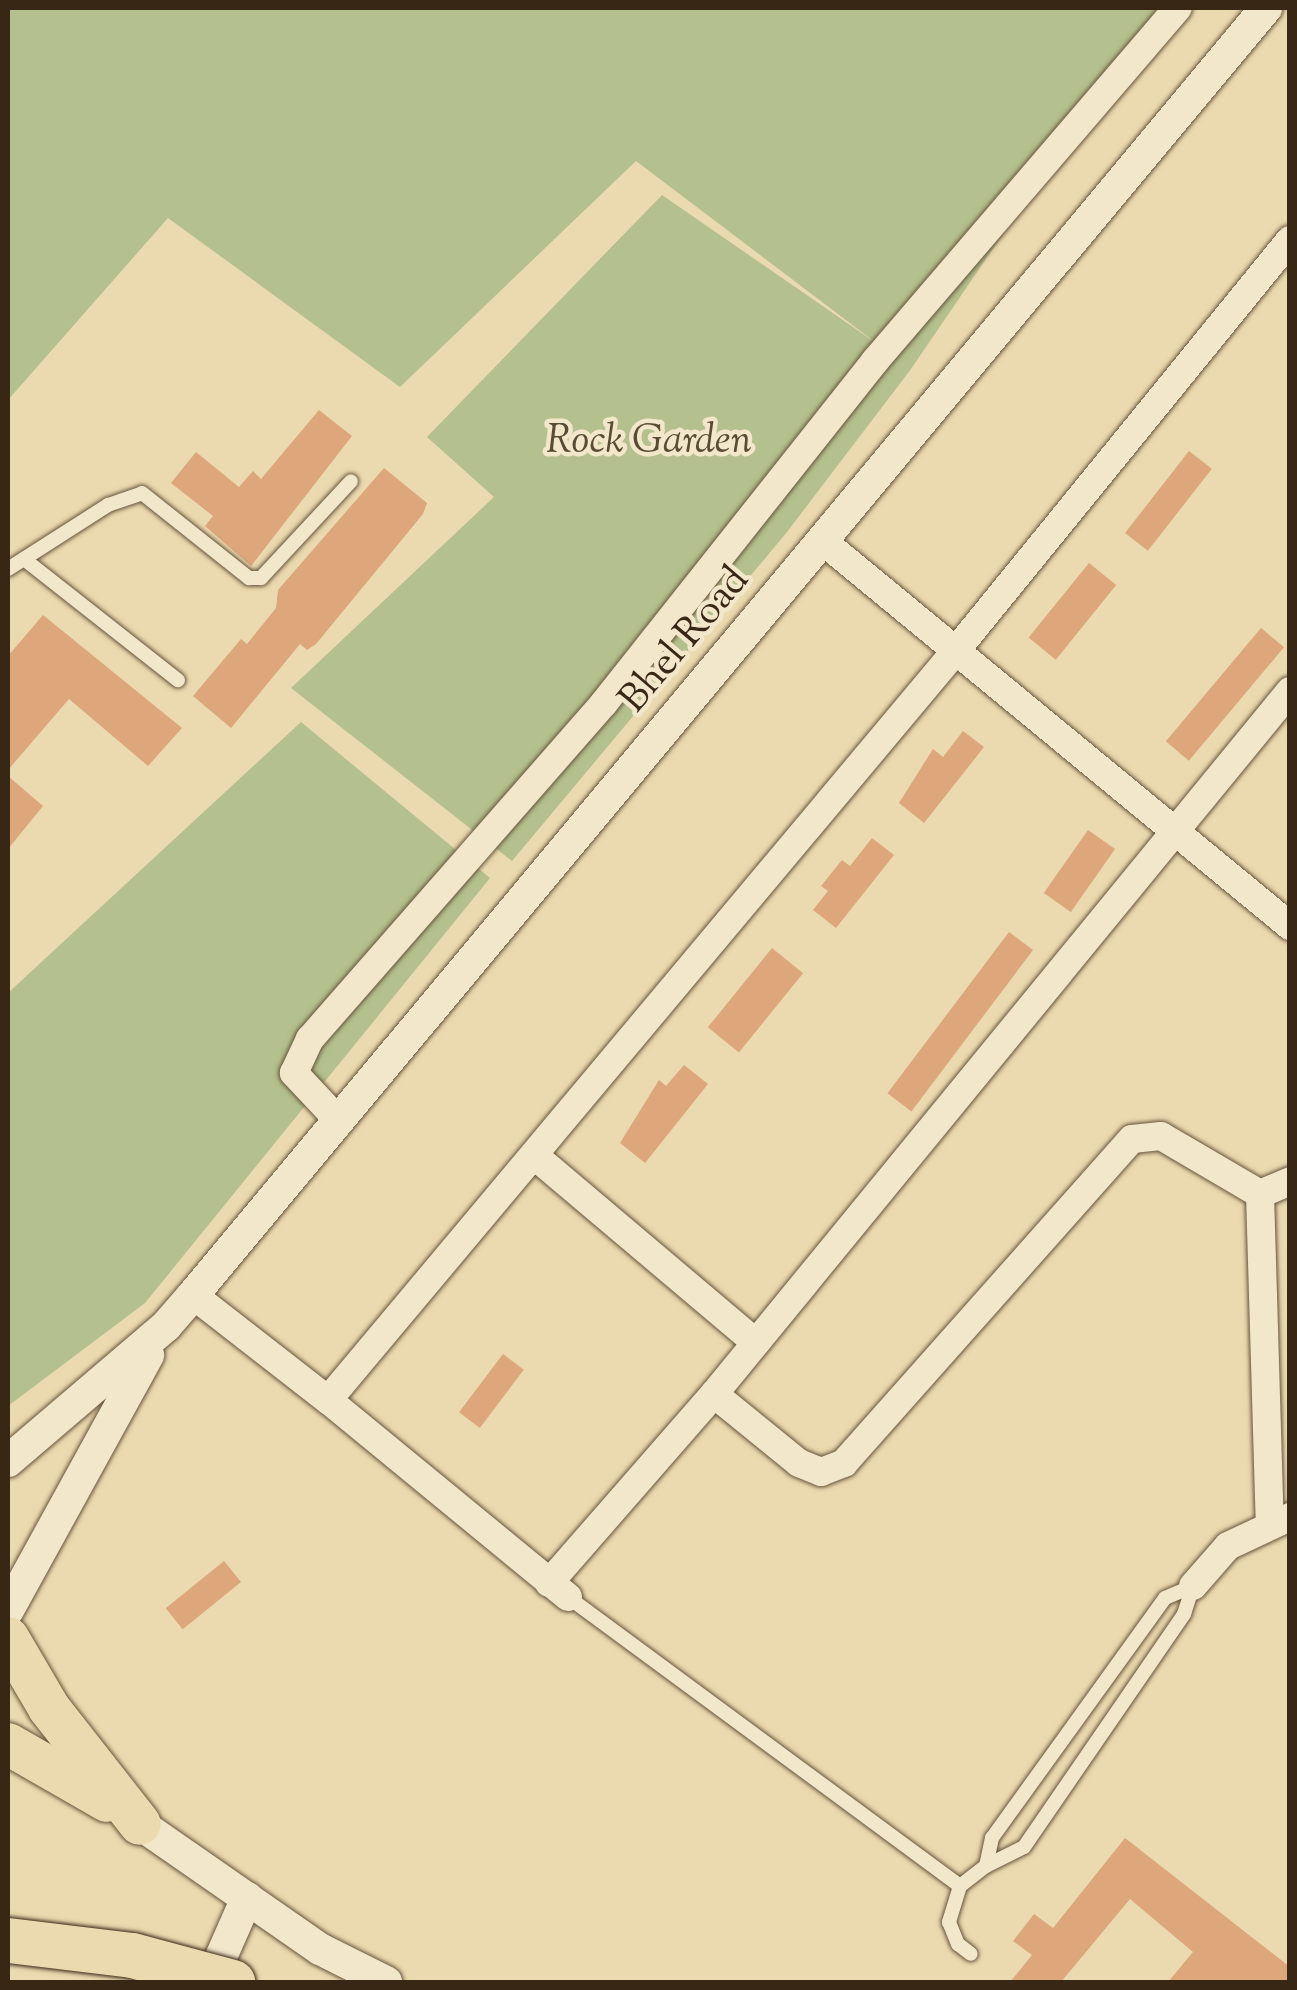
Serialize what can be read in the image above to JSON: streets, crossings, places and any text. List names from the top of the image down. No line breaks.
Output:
{"streets":{"street":["Bhel Road"]},"parks":["Rock Garden"]}
